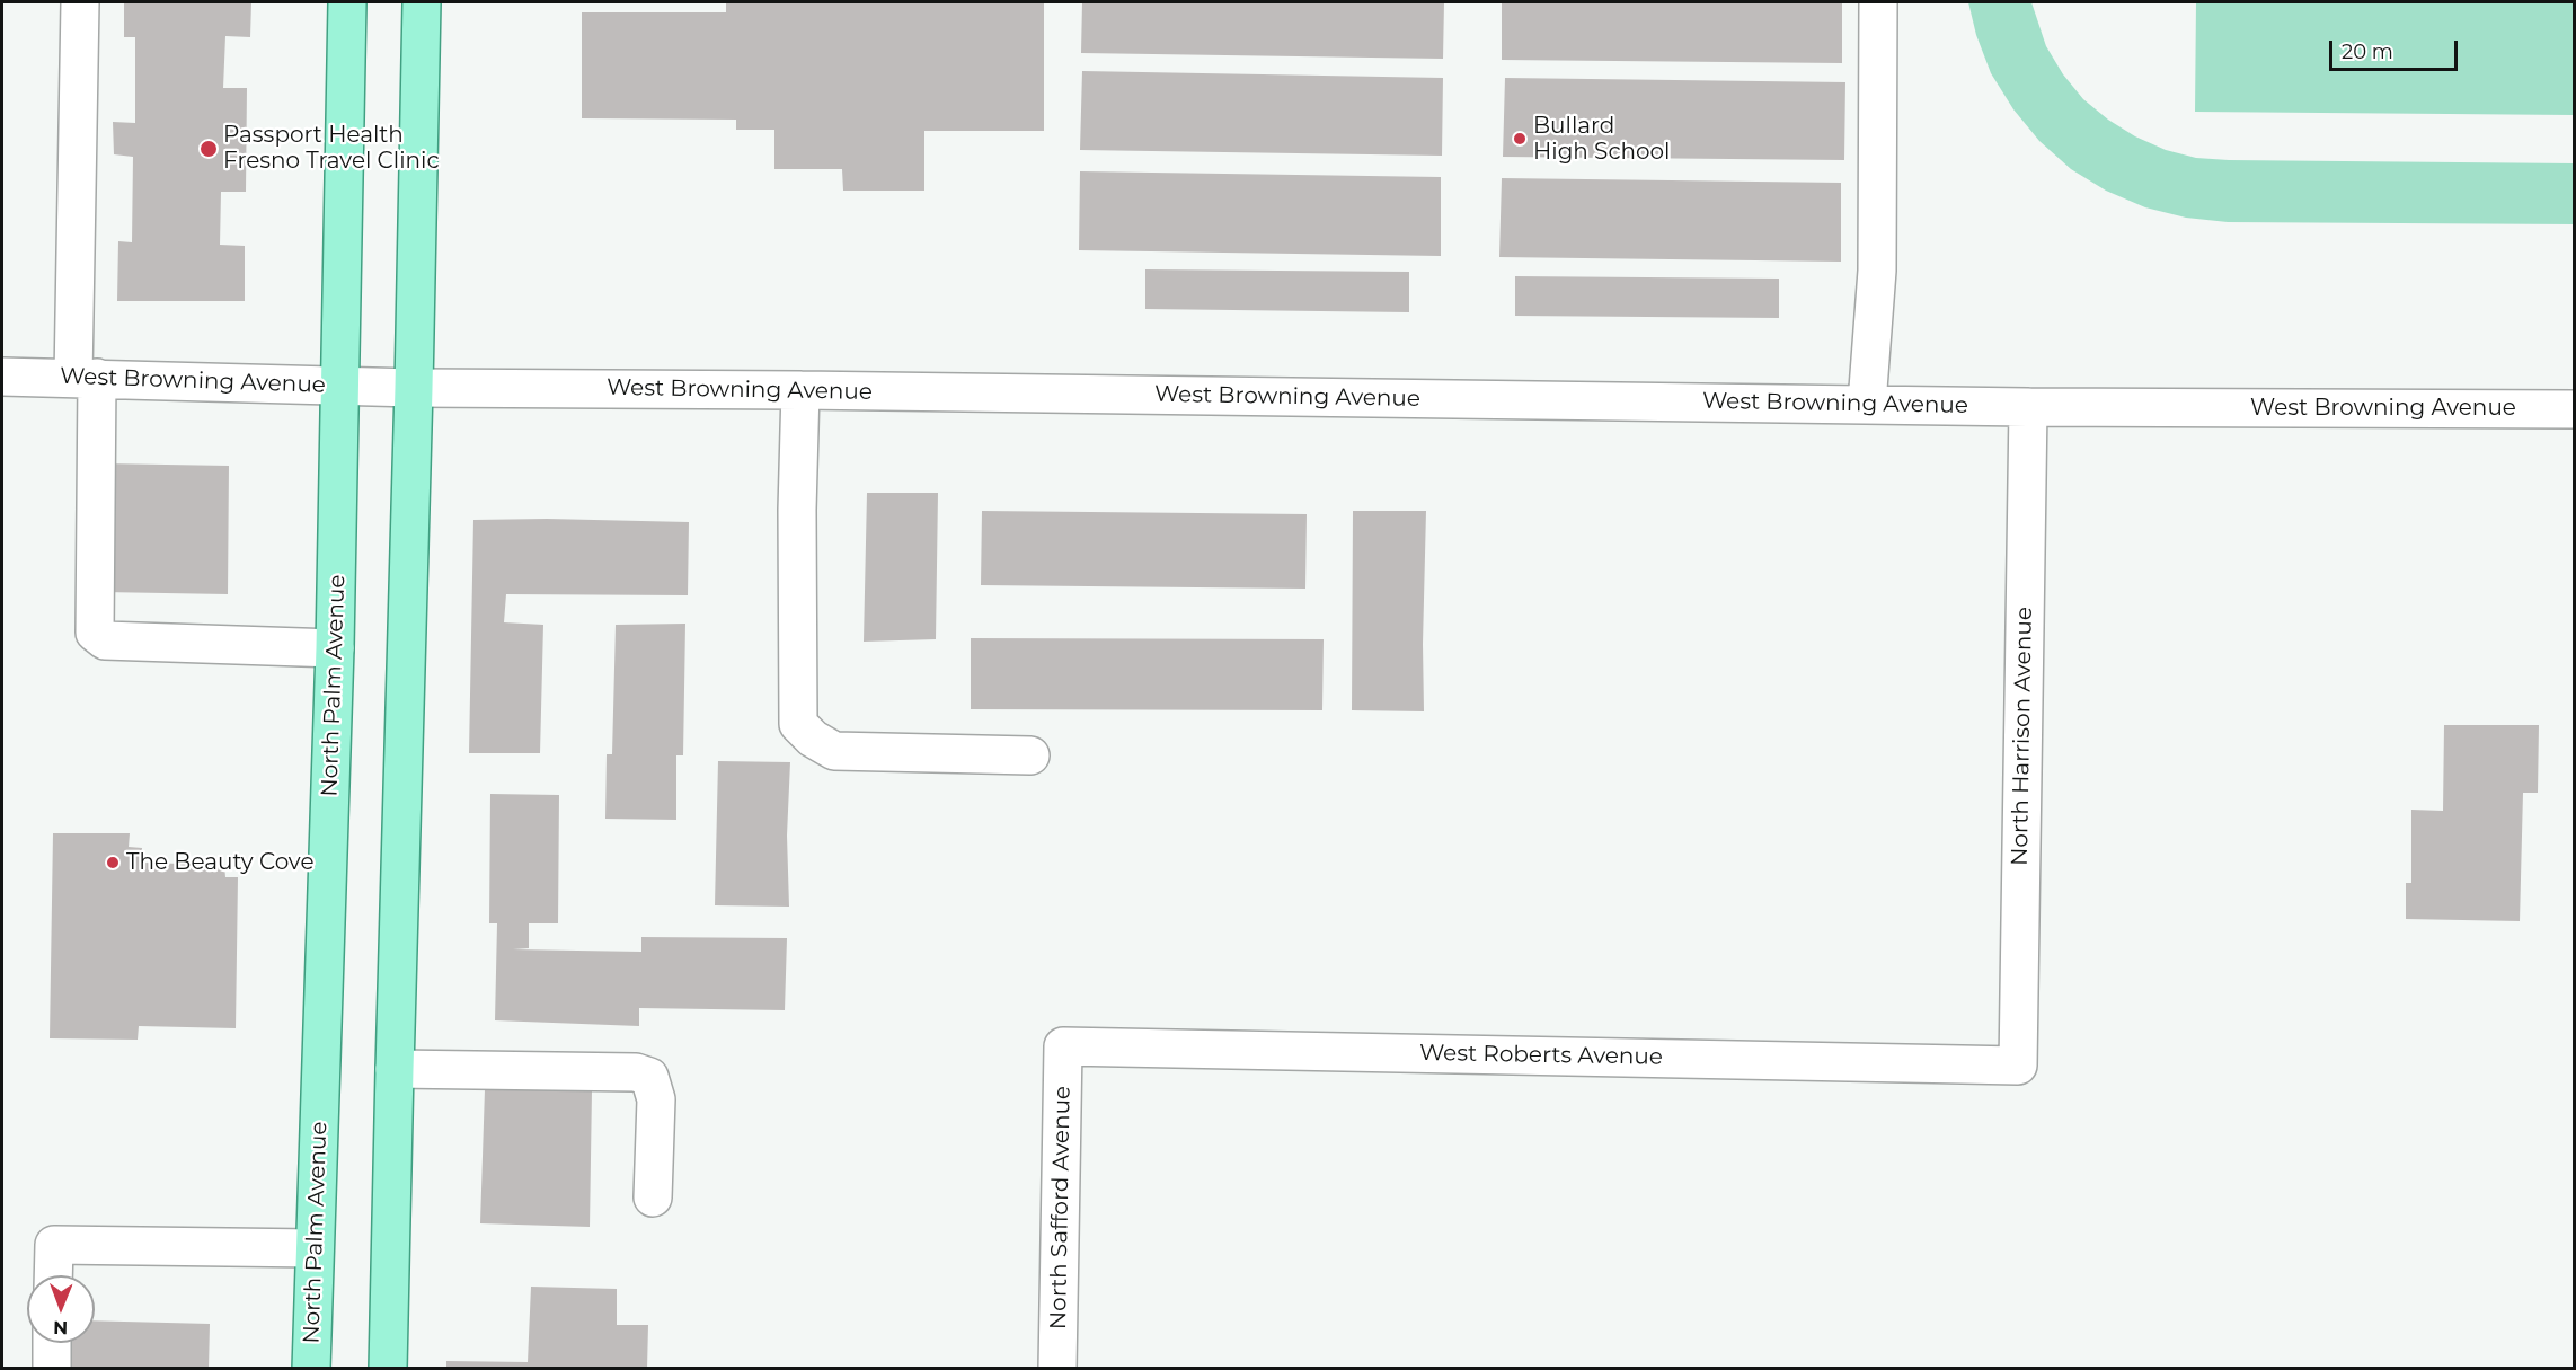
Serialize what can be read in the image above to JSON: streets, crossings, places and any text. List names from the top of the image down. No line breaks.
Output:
{"streets":{"main road":["North Palm Avenue"],"street":["West Browning Avenue","North Harrison Avenue","West Roberts Avenue","North Safford Avenue"]},"crossings":[["West Browning Avenue","North Palm Avenue"],["West Browning Avenue","North Harrison Avenue"],["North Harrison Avenue","West Roberts Avenue"],["West Roberts Avenue","North Safford Avenue"]],"places":["Bullard High School","Passport Health Fresno Travel Clinic","The Beauty Cove"],"scale_bar":"20 m","north":"bottom"}
